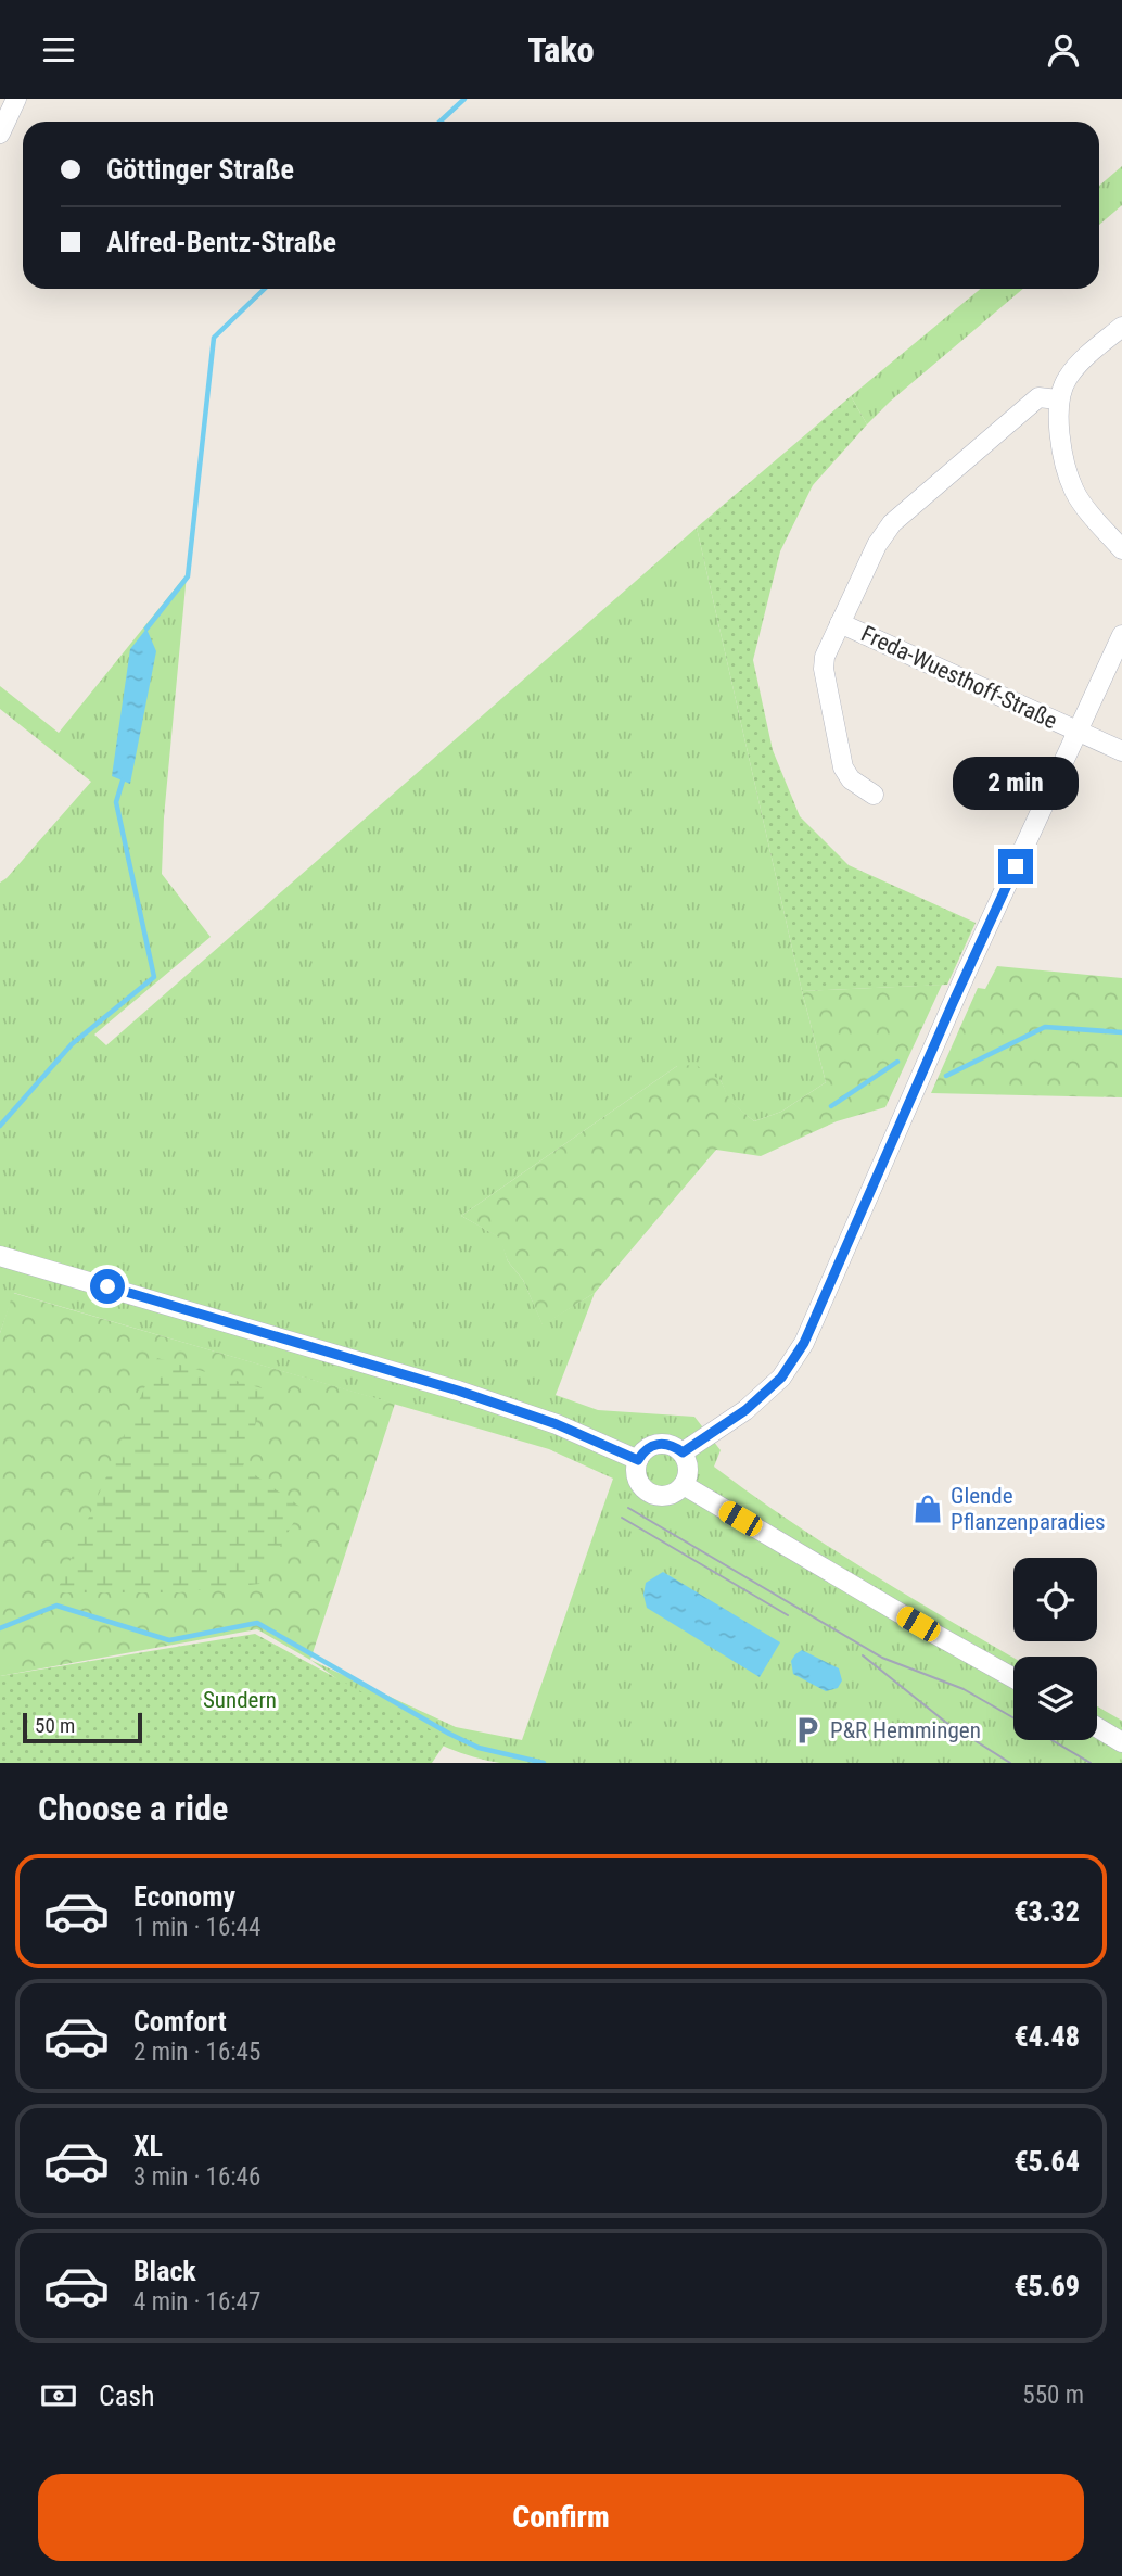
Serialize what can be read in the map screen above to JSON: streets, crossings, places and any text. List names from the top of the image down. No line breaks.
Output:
{"streets":{"street":["Freda-Wuesthoff-Straße"]},"parks":["Sundern"],"places":{"shop":["Glende Pflanzenparadies"],"parking":["P&R Hemmingen"]},"scale_bar":"50 m","page":{"header":"Tako","banner":["Göttinger Straße","Alfred-Bentz-Straße"],"bubble":"2 min","scale":"50 m","heading":"Choose a ride","list":[{"name":"Economy","note":"1 min · 16:44","value":"€3.32"},{"name":"Comfort","note":"2 min · 16:45","value":"€4.48"},{"name":"XL","note":"3 min · 16:46","value":"€5.64"},{"name":"Black","note":"4 min · 16:47","value":"€5.69"}],"pay":["Cash","550 m"],"buttons":"Confirm"}}
